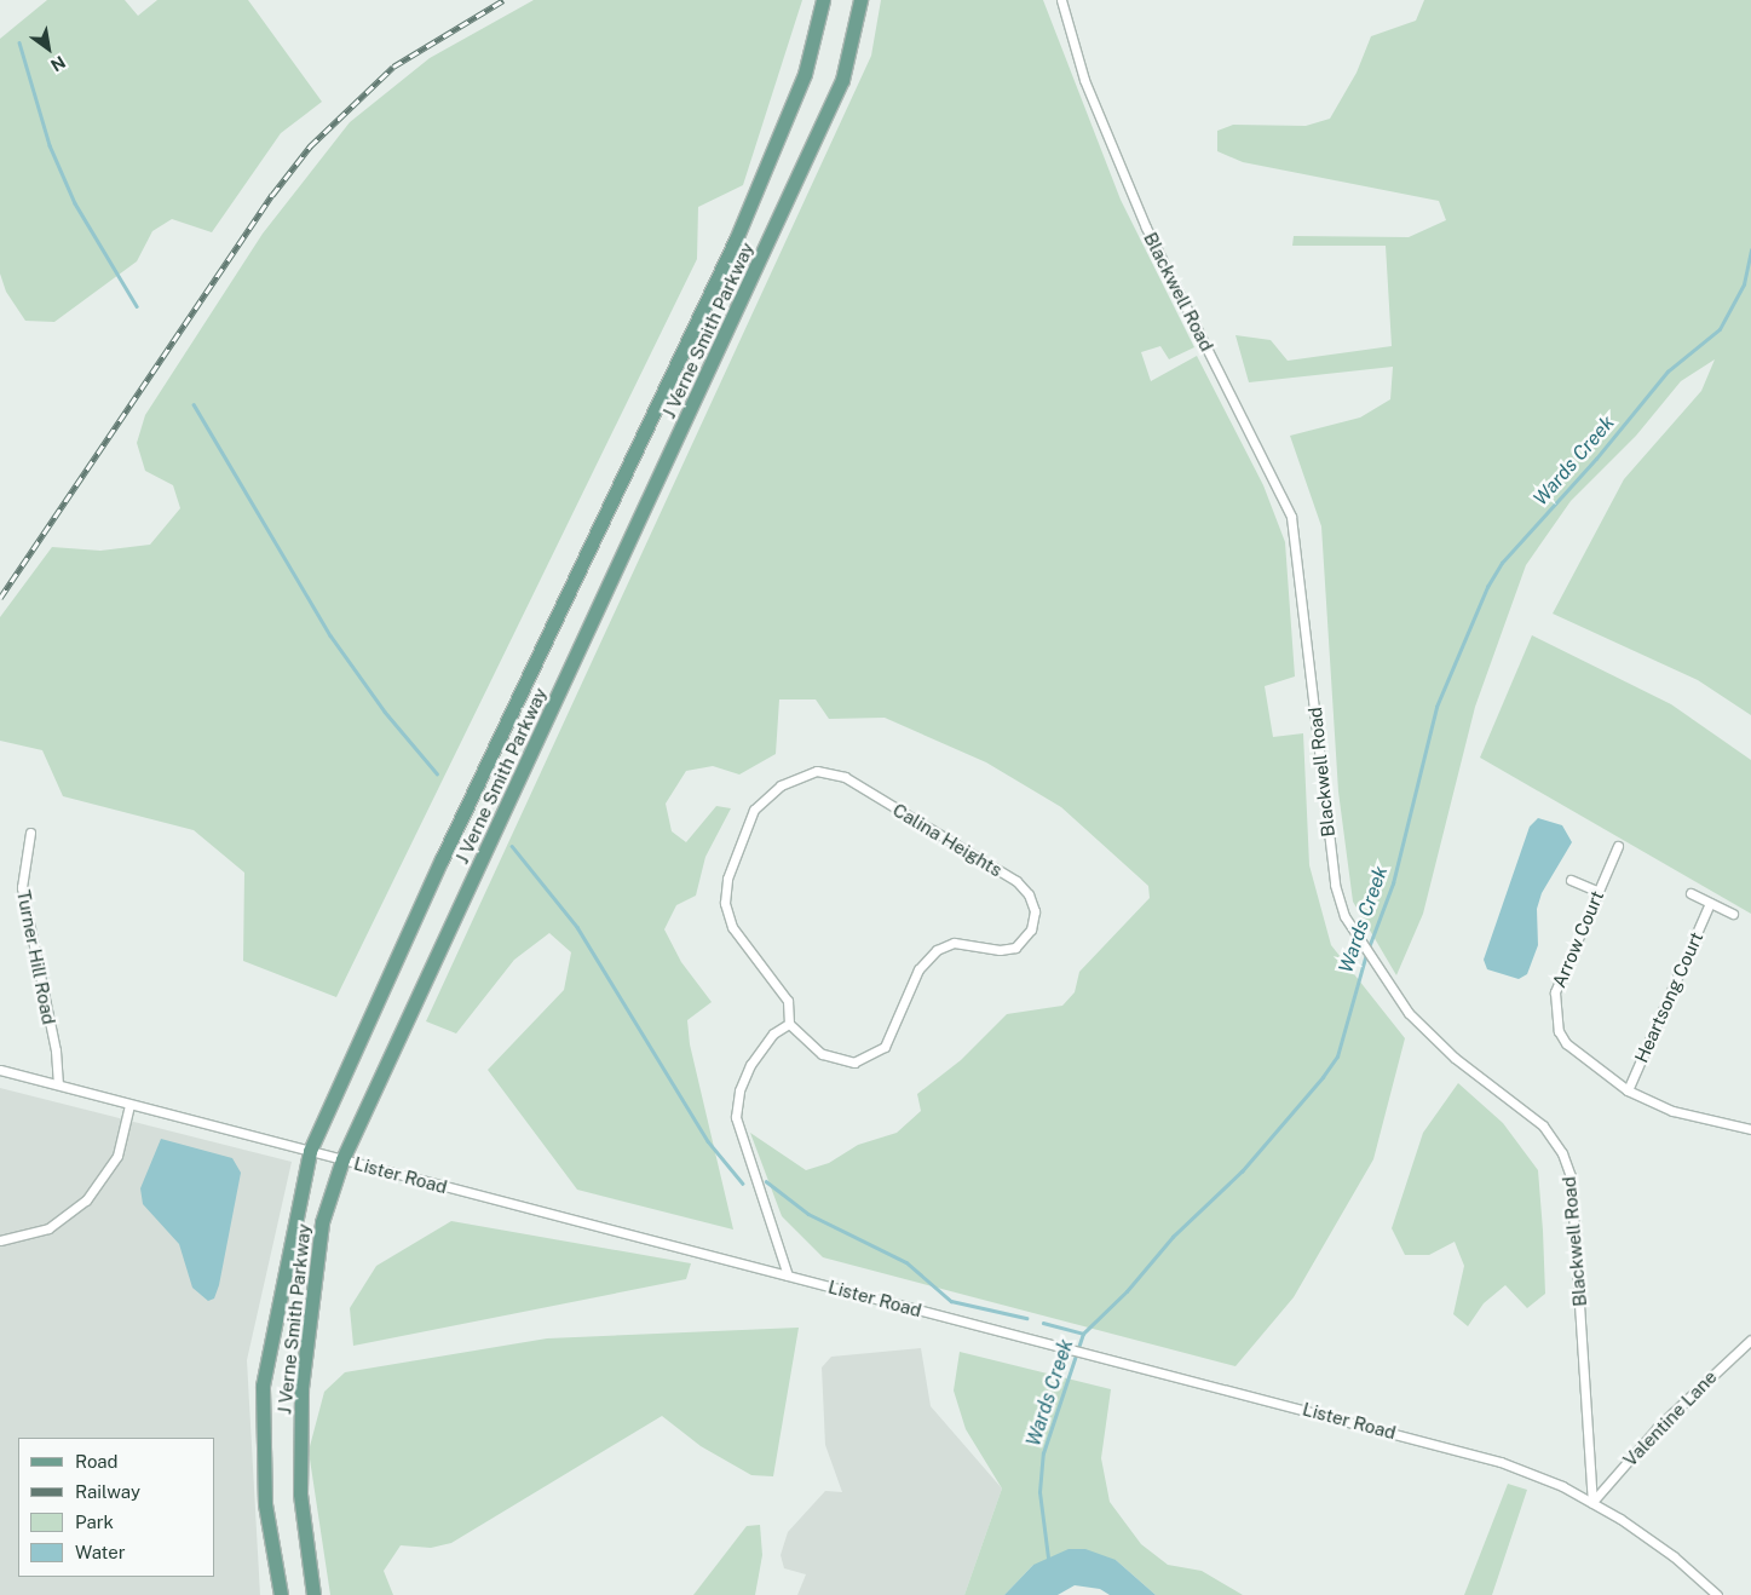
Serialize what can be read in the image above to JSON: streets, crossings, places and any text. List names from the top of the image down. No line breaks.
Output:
{"streets":{"main road":["J Verne Smith Parkway"],"street":["Blackwell Road","Calina Heights","Arrow Court","Turner Hill Road","Heartsong Court","Lister Road","Valentine Lane"]},"crossings":[["Blackwell Road","Lister Road"],["Blackwell Road","Valentine Lane"],["J Verne Smith Parkway","Lister Road"],["Arrow Court","Heartsong Court"],["Turner Hill Road","Lister Road"],["Lister Road","Valentine Lane"]],"water":["Wards Creek"],"legend":["Road","Railway","Park","Water"],"north":"bottom right"}
